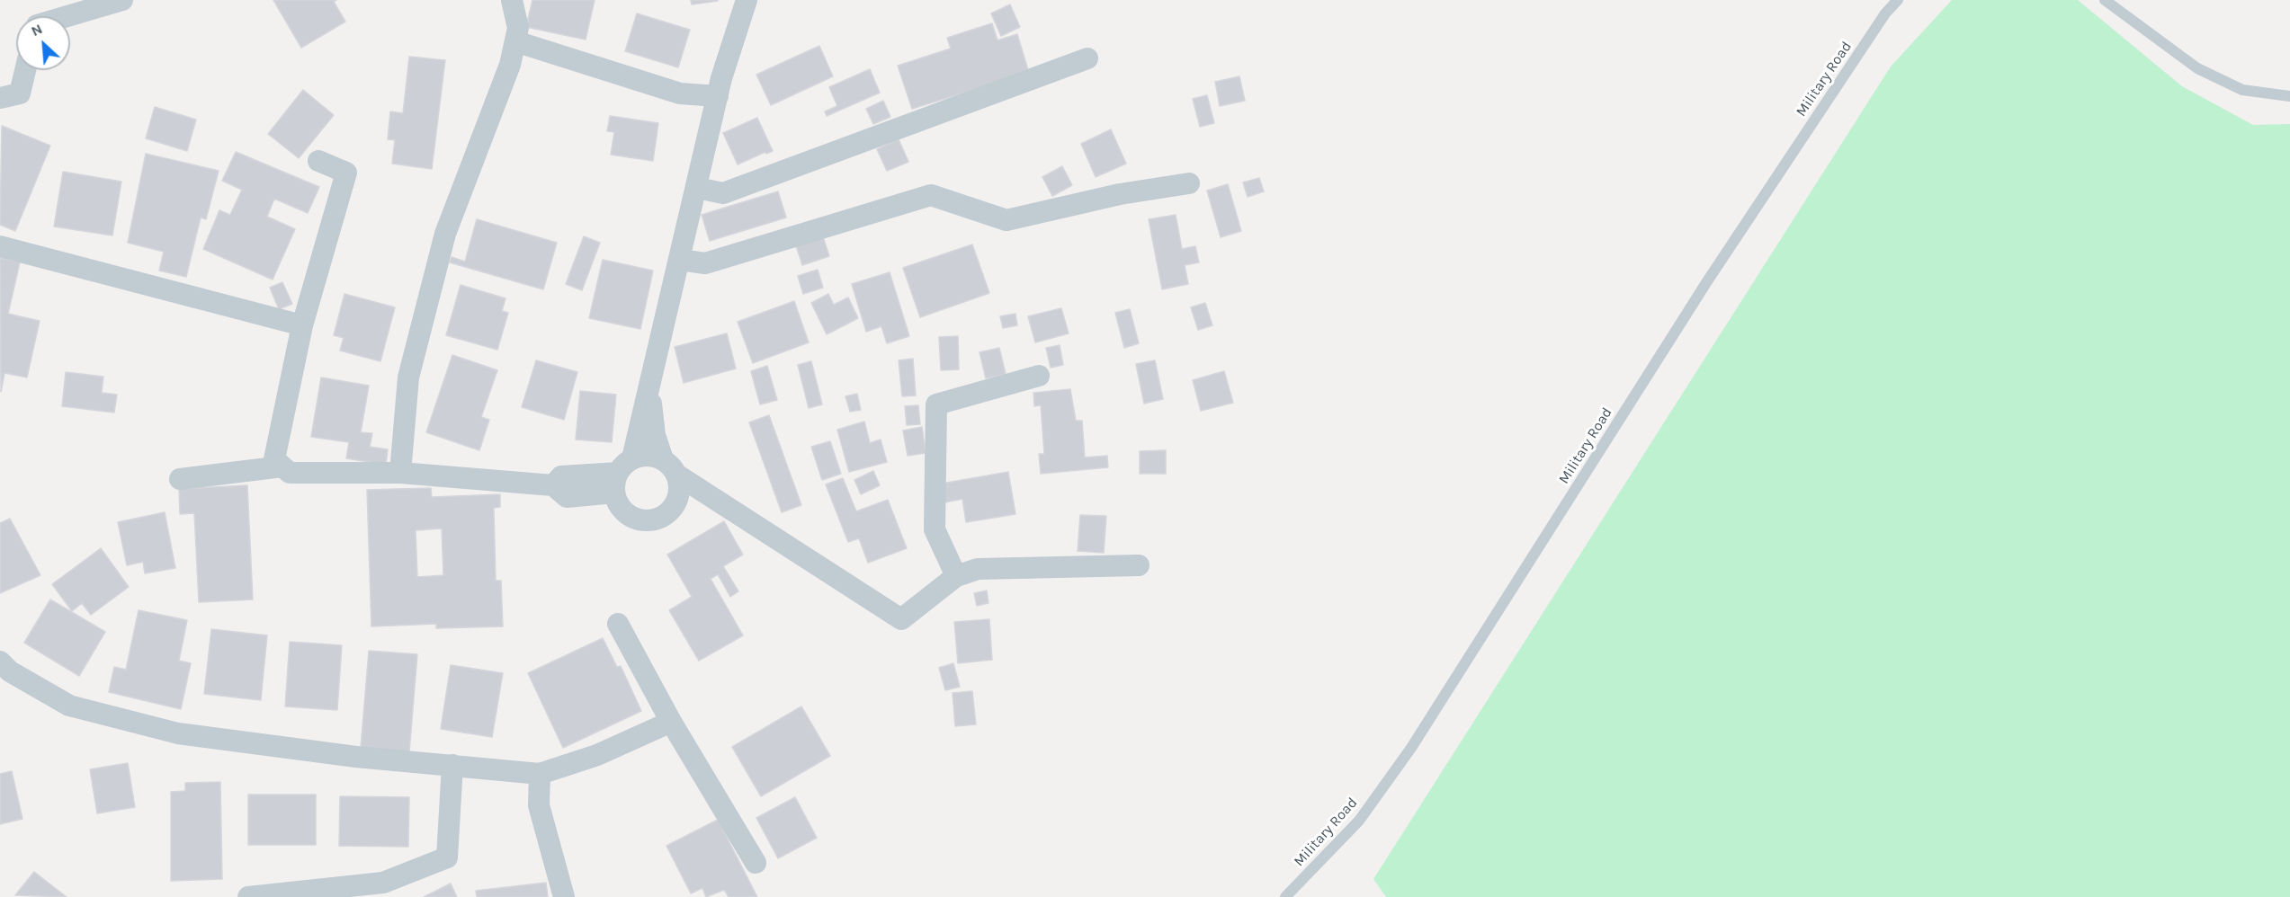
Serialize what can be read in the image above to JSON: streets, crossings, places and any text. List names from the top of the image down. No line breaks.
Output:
{"streets":{"lane":["Military Road"]},"north":"top left"}
